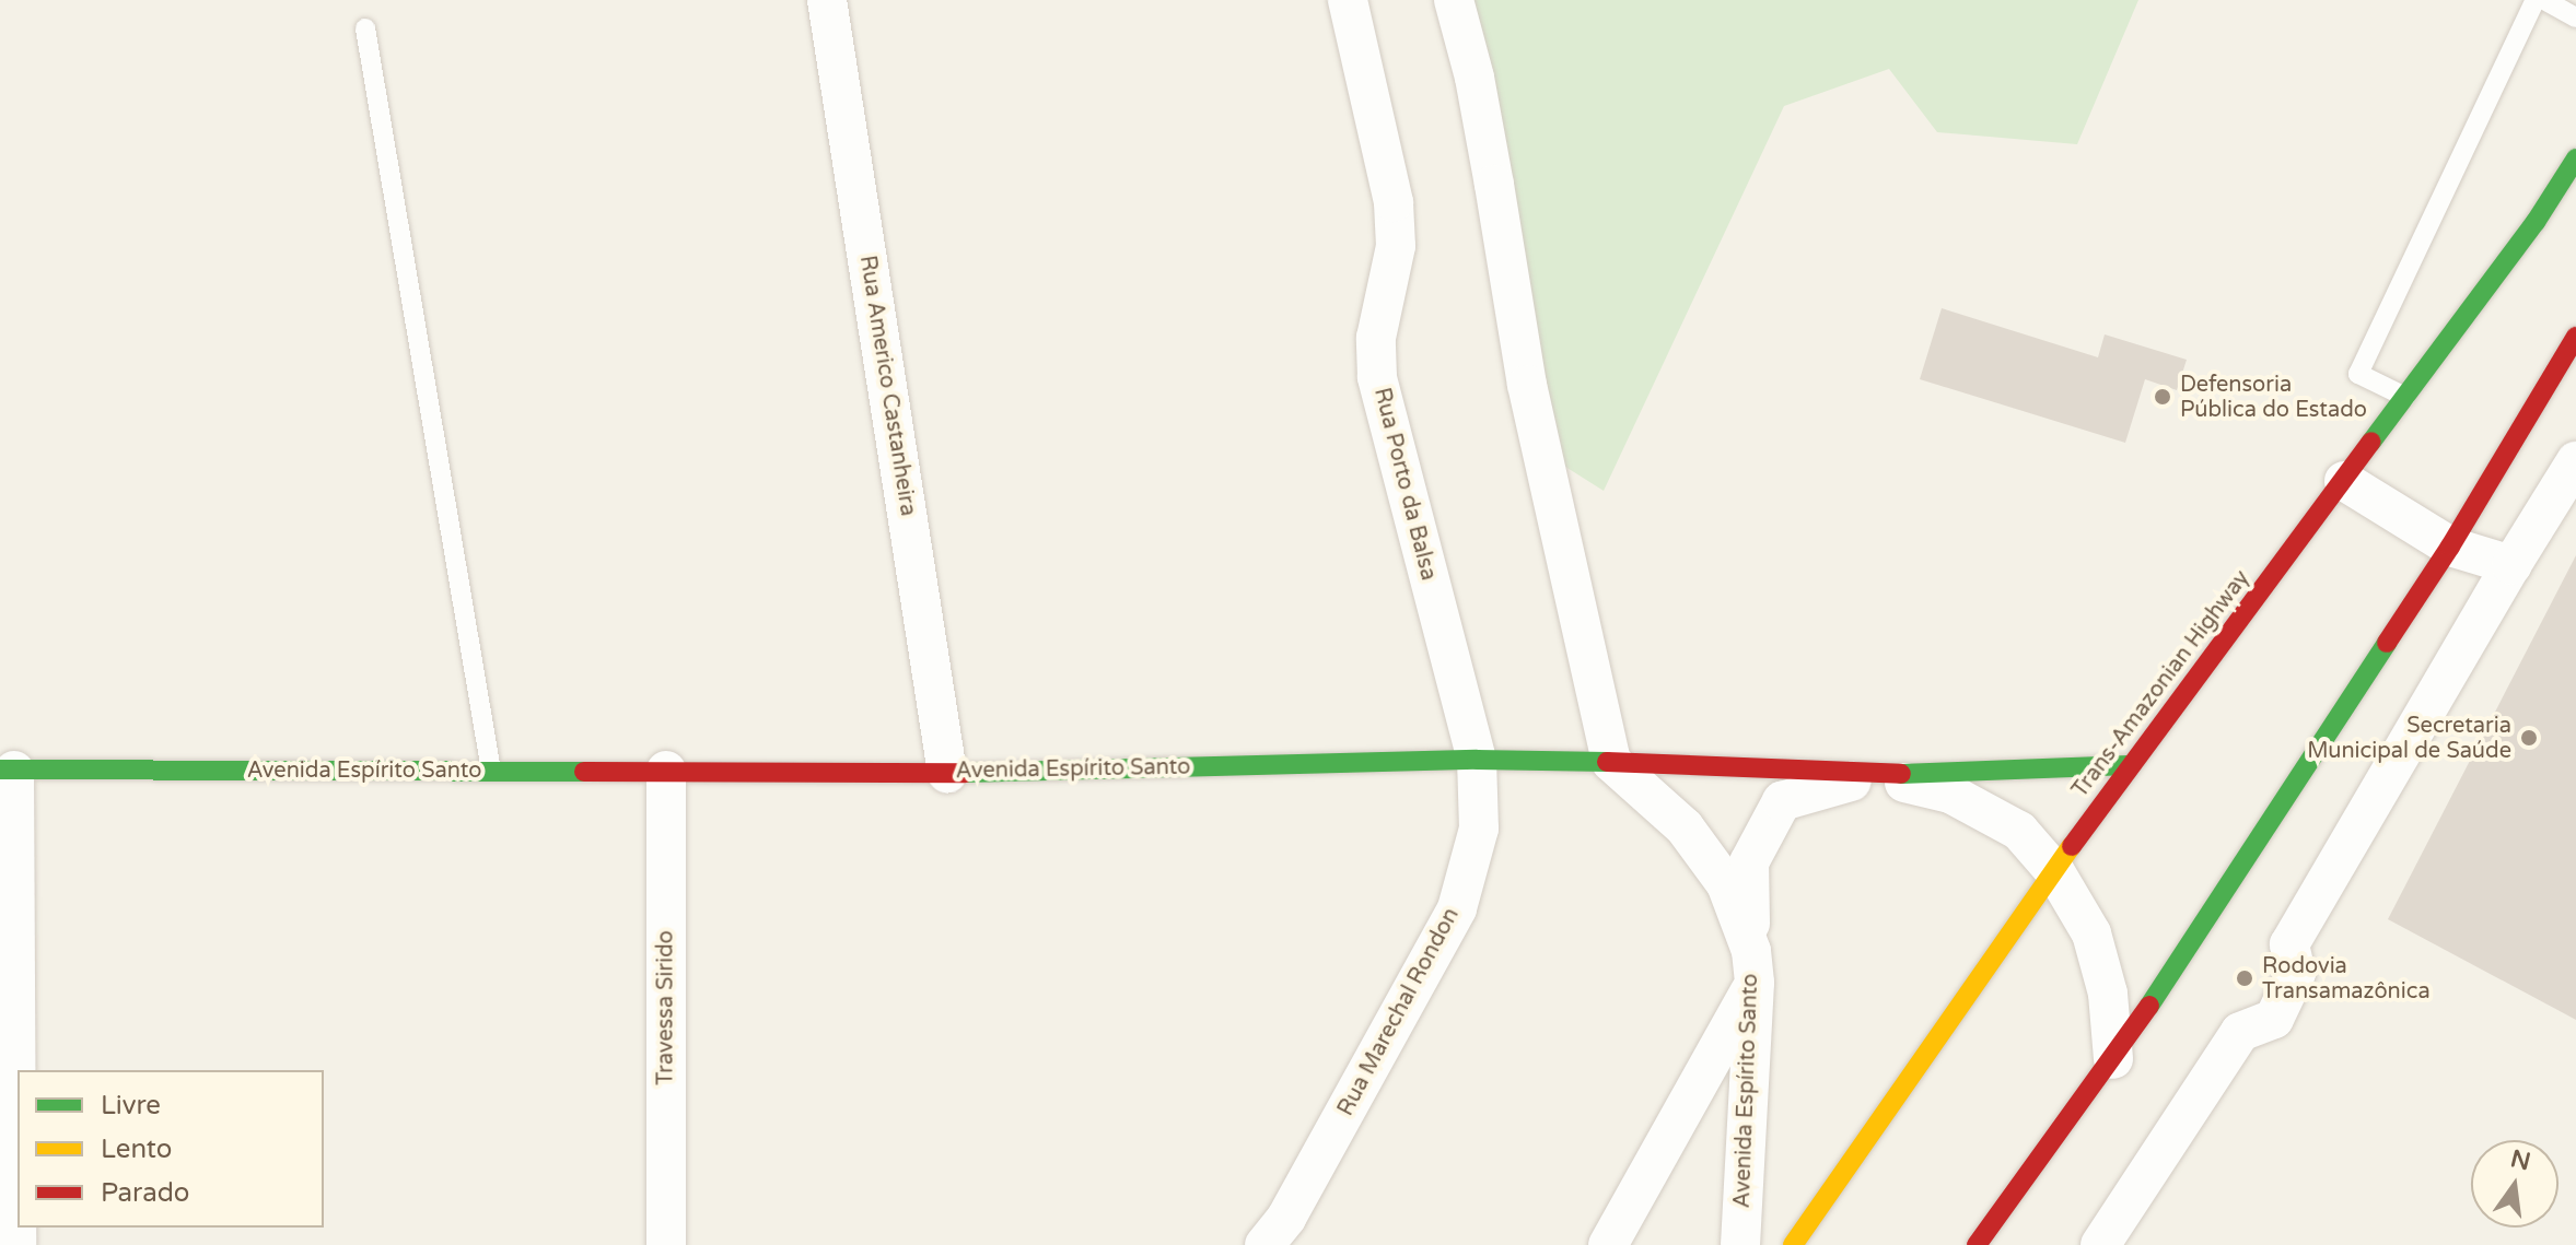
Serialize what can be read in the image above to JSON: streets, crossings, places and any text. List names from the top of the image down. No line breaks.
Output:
{"streets":{"main road":["Trans-Amazonian Highway","Avenida Espírito Santo"],"street":["Rua Americo Castanheira","Rua Porto da Balsa","Travessa Sirido","Rua Marechal Rondon"]},"crossings":[["Rua Americo Castanheira","Avenida Espírito Santo"],["Rua Porto da Balsa","Avenida Espírito Santo"],["Rua Porto da Balsa","Rua Marechal Rondon"],["Avenida Espírito Santo","Travessa Sirido"],["Avenida Espírito Santo","Rua Marechal Rondon"]],"places":["Defensoria Pública do Estado","Secretaria Municipal de Saúde","Rodovia Transamazônica"],"legend":["Livre","Lento","Parado"],"north":"top"}
